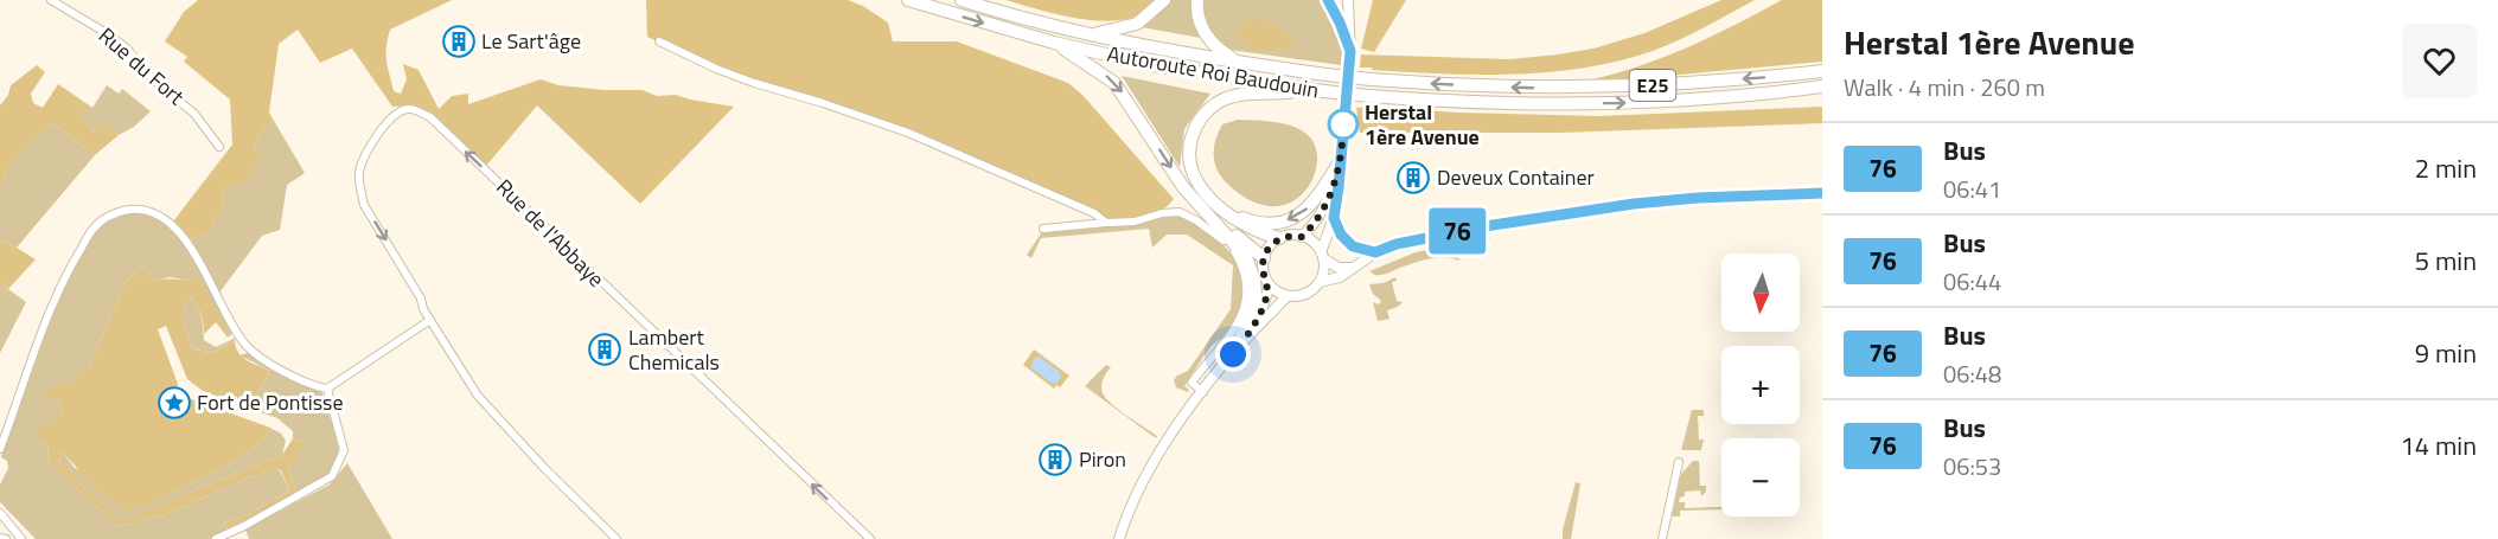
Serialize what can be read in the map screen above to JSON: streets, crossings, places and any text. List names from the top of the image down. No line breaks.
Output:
{"streets":{"highway":["Autoroute Roi Baudouin","E25"],"street":["Rue du Fort","Rue de l'Abbaye"]},"places":{"building":["Le Sart'âge","Deveux Container","Lambert Chemicals","Piron"],"other":["Herstal 1ère Avenue"],"place":["Fort de Pontisse"]},"lines":["bus line 76"],"north":"bottom","page":{"on_map":"76","heading":["Herstal 1ère Avenue","Walk · 4 min · 260 m"],"list":[{"mark":"76","name":"Bus","note":"06:41","value":"2 min"},{"mark":"76","name":"Bus","note":"06:44","value":"5 min"},{"mark":"76","name":"Bus","note":"06:48","value":"9 min"},{"mark":"76","name":"Bus","note":"06:53","value":"14 min"}],"map_buttons":["+","−"]}}
